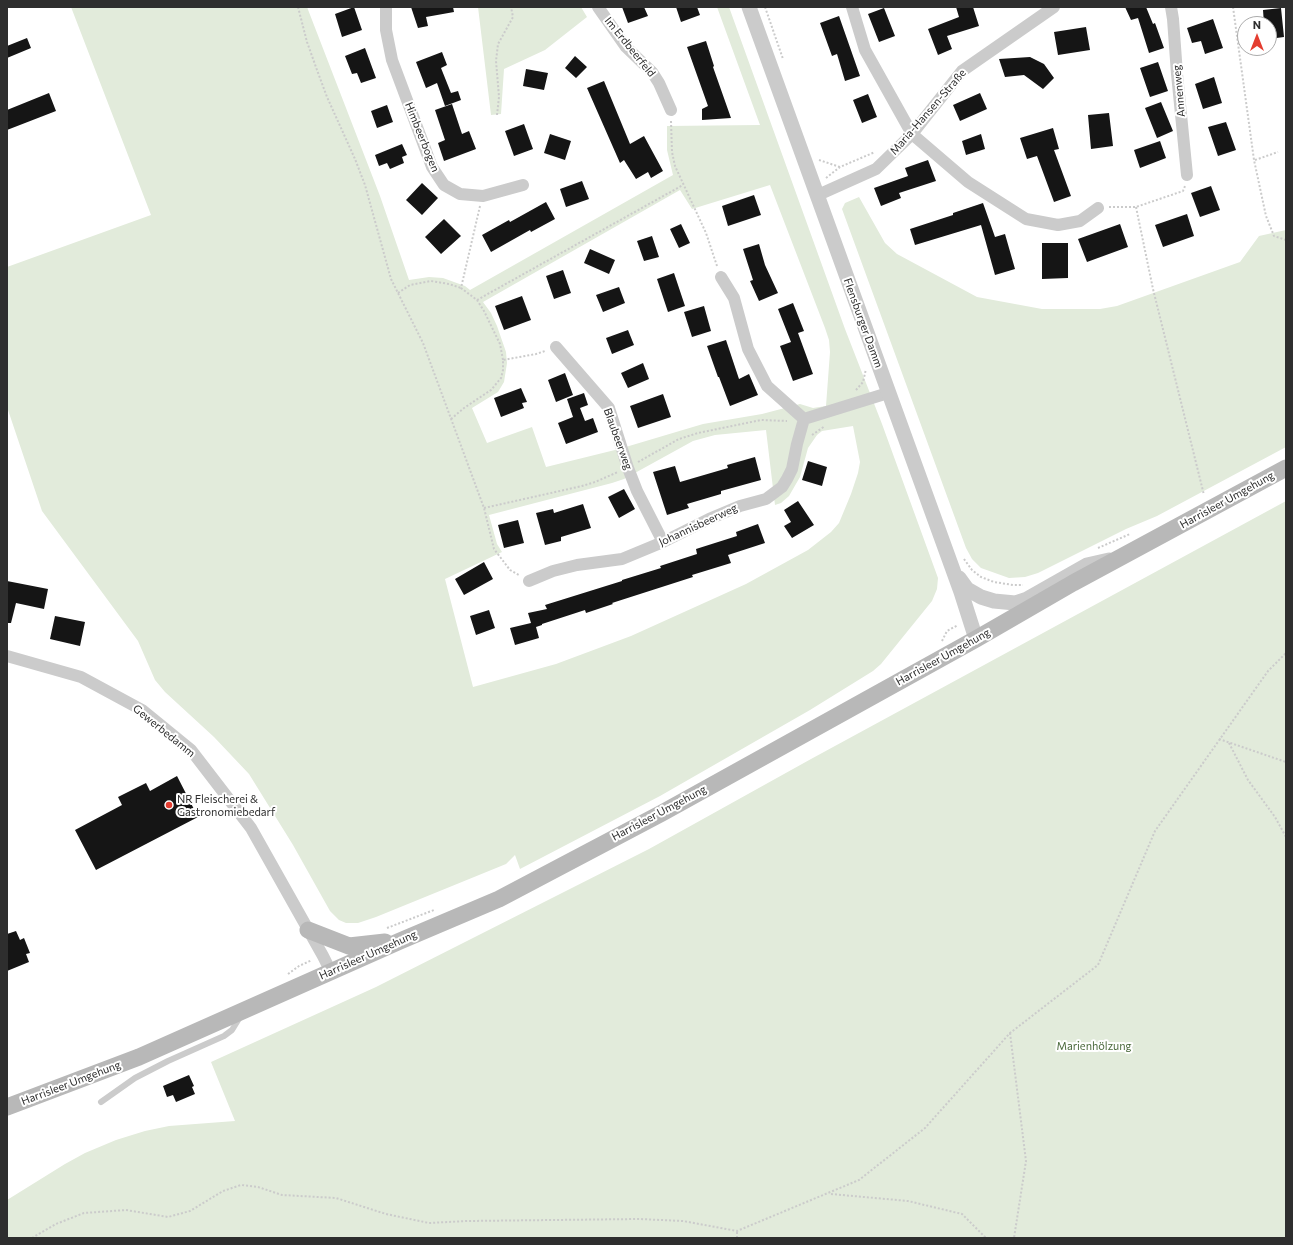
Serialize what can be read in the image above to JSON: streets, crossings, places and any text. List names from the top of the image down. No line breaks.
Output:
{"streets":{"main road":["Harrisleer Umgehung"],"street":["Im Erdbeerfeld","Annenweg","Maria-Hansen-Straße","Himbeerbogen","Flensburger Damm","Blaubeerweg","Johannisbeerweg","Gewerbedamm"]},"crossings":[["Maria-Hansen-Straße","Flensburger Damm"],["Flensburger Damm","Harrisleer Umgehung"],["Blaubeerweg","Johannisbeerweg"],["Harrisleer Umgehung","Gewerbedamm"]],"parks":["Marienhölzung"],"places":["NR Fleischerei & Gastronomiebedarf"],"north":"top"}
